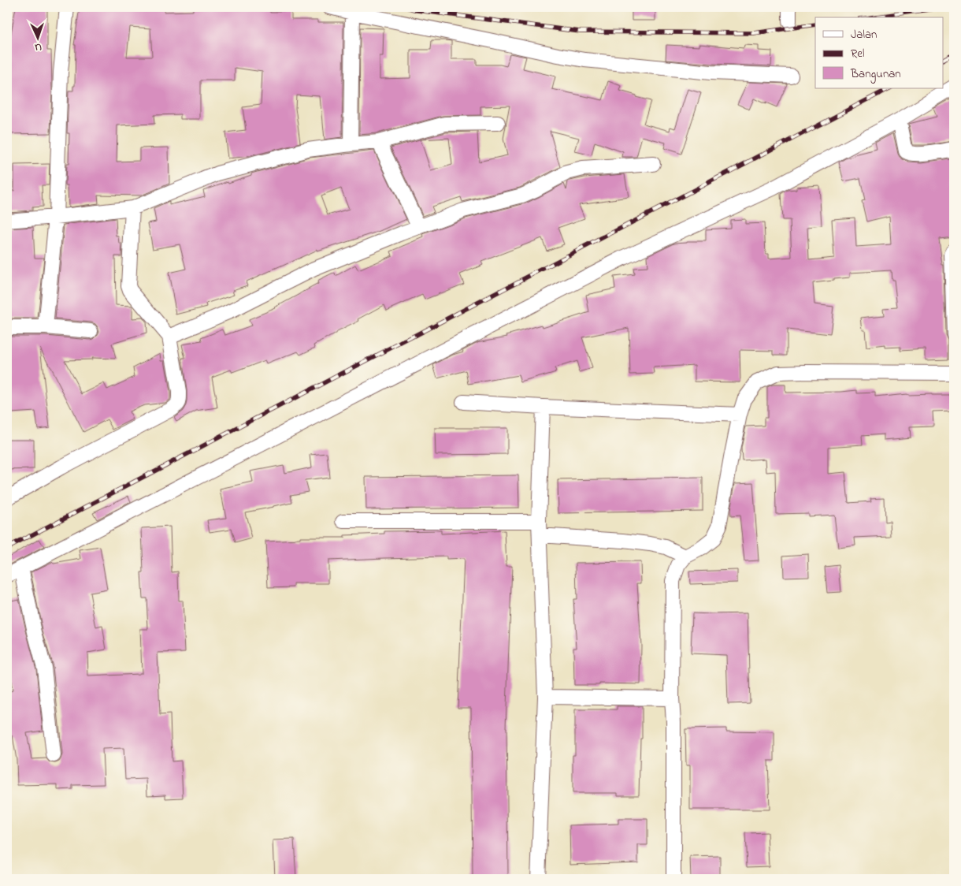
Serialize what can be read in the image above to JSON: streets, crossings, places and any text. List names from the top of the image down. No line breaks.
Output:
{"legend":["Jalan","Rel","Bangunan"],"north":"bottom"}
